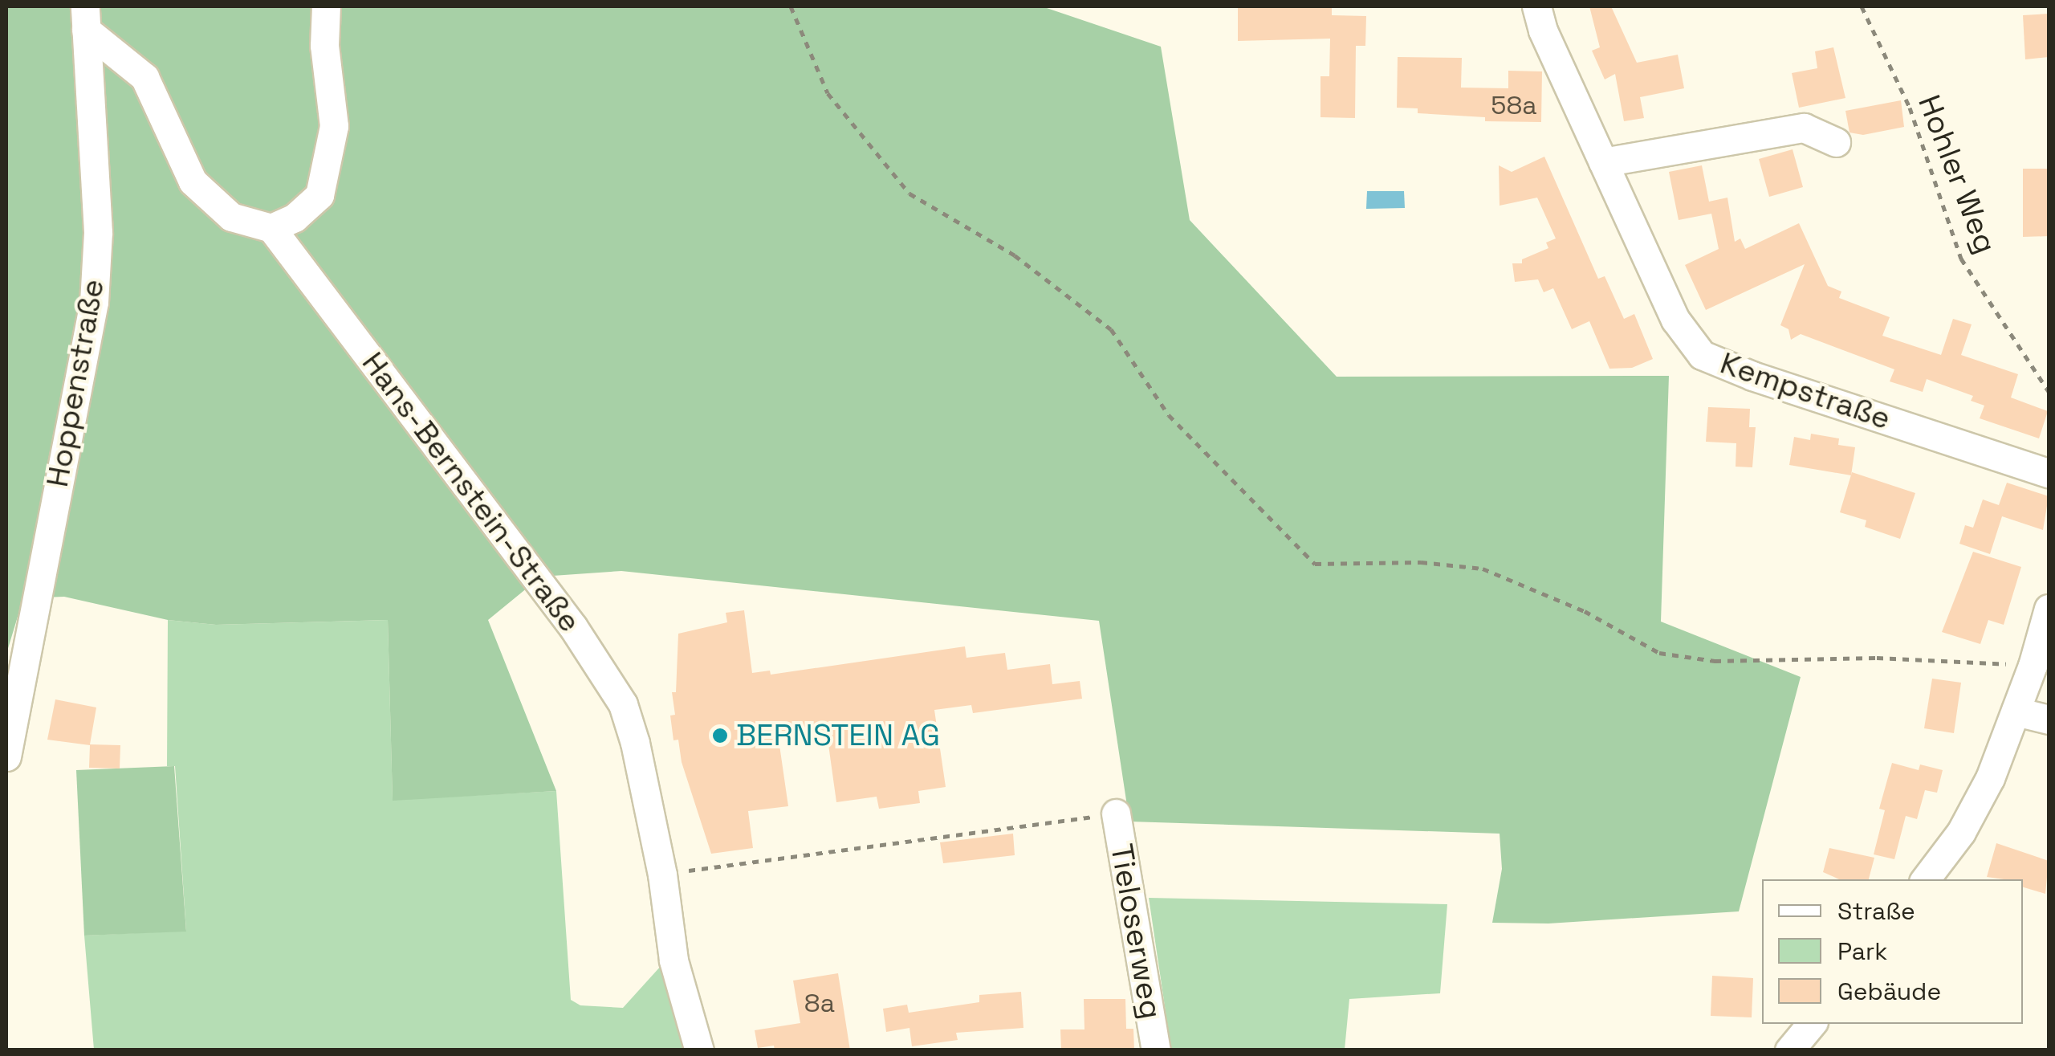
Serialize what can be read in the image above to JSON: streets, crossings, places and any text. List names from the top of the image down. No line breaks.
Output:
{"streets":{"street":["Hoppenstraße","Kempstraße","Hans-Bernstein-Straße","Tieloserweg"],"path":["Hohler Weg"]},"places":["BERNSTEIN AG"],"house_numbers":["58a","8a"],"legend":["Straße","Park","Gebäude"]}
